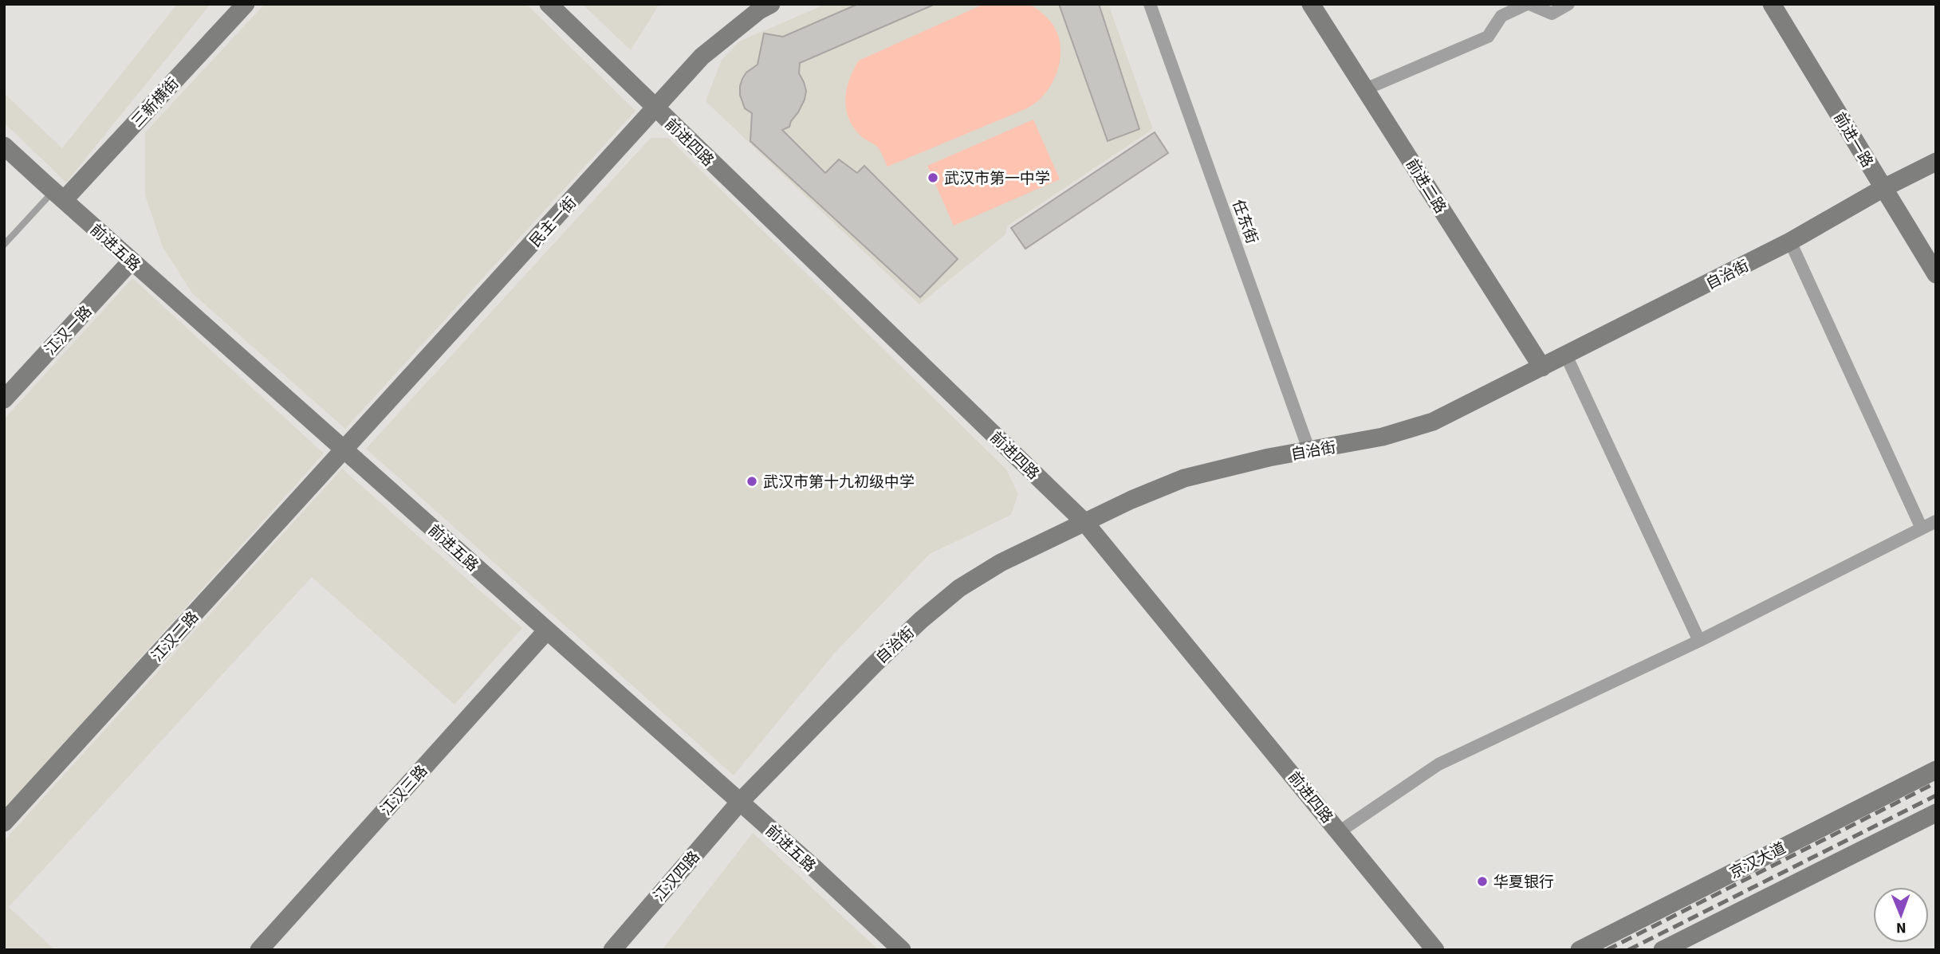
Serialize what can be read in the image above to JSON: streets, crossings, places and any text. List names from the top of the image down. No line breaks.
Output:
{"streets":{"street":["三新横街","前进一路","前进四路","前进二路","民主一街","任东街","前进五路","自治街","江汉一路","江汉二路","江汉三路","京汉大道","江汉四路"]},"crossings":[["三新横街","前进五路"],["前进一路","自治街"],["前进四路","民主一街"],["前进四路","自治街"],["前进二路","自治街"],["民主一街","前进五路"],["民主一街","江汉二路"],["任东街","自治街"],["前进五路","自治街"],["前进五路","江汉一路"],["前进五路","江汉二路"],["前进五路","江汉三路"],["前进五路","江汉四路"],["自治街","江汉四路"]],"places":["武汉市第一中学","武汉市第十九初级中学","华夏银行"],"north":"bottom"}
